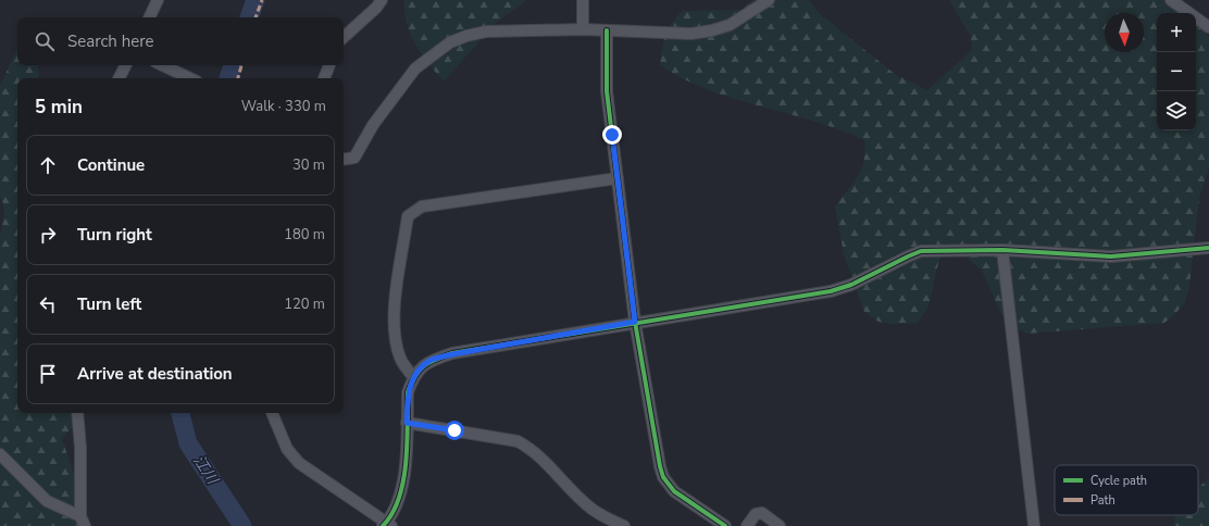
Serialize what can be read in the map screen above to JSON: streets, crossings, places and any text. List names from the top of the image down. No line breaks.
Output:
{"water":["江川"],"legend":["Cycle path","Path"],"north":"bottom","page":{"map_buttons":["+","−"],"search":"Search here","heading":["5 min","Walk · 330 m"],"list":[["Continue","30 m"],["Turn right","180 m"],["Turn left","120 m"],"Arrive at destination"]}}
